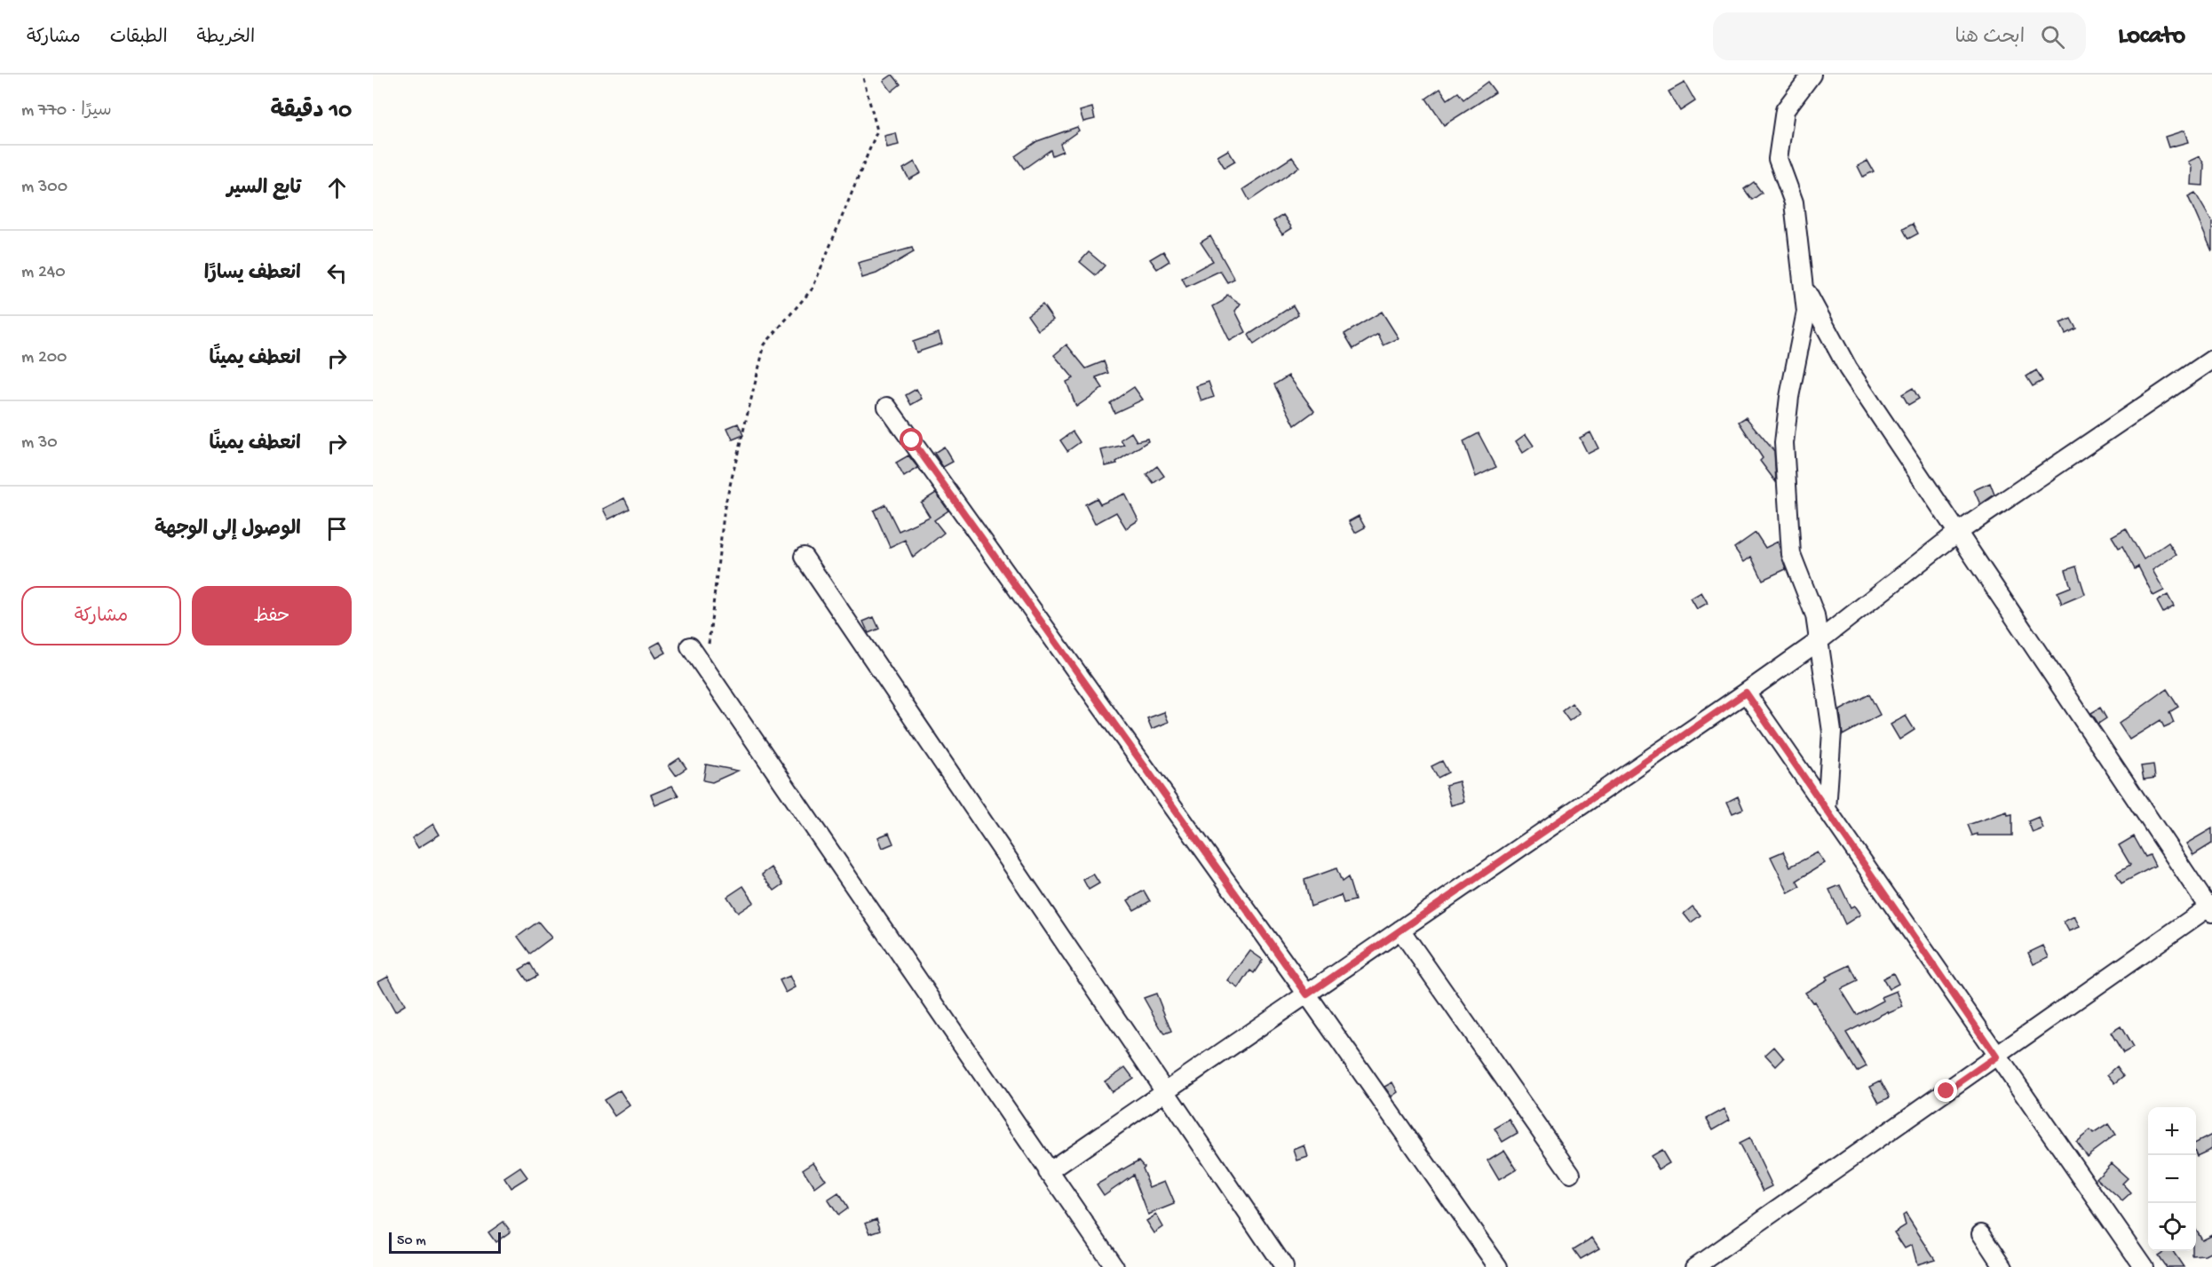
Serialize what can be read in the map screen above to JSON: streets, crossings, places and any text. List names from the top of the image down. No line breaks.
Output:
{"scale_bar":"50 m","page":{"header":"Locato","search":"ابحث هنا","nav":["الخريطة","الطبقات","مشاركة"],"heading":["10 دقيقة","سيرًا · 770 m"],"list":[["تابع السير","300 m"],["انعطف يسارًا","240 m"],["انعطف يمينًا","200 m"],["انعطف يمينًا","30 m"],"الوصول إلى الوجهة"],"buttons":["حفظ","مشاركة"],"map_buttons":["+","−"],"scale":"50 m"}}
